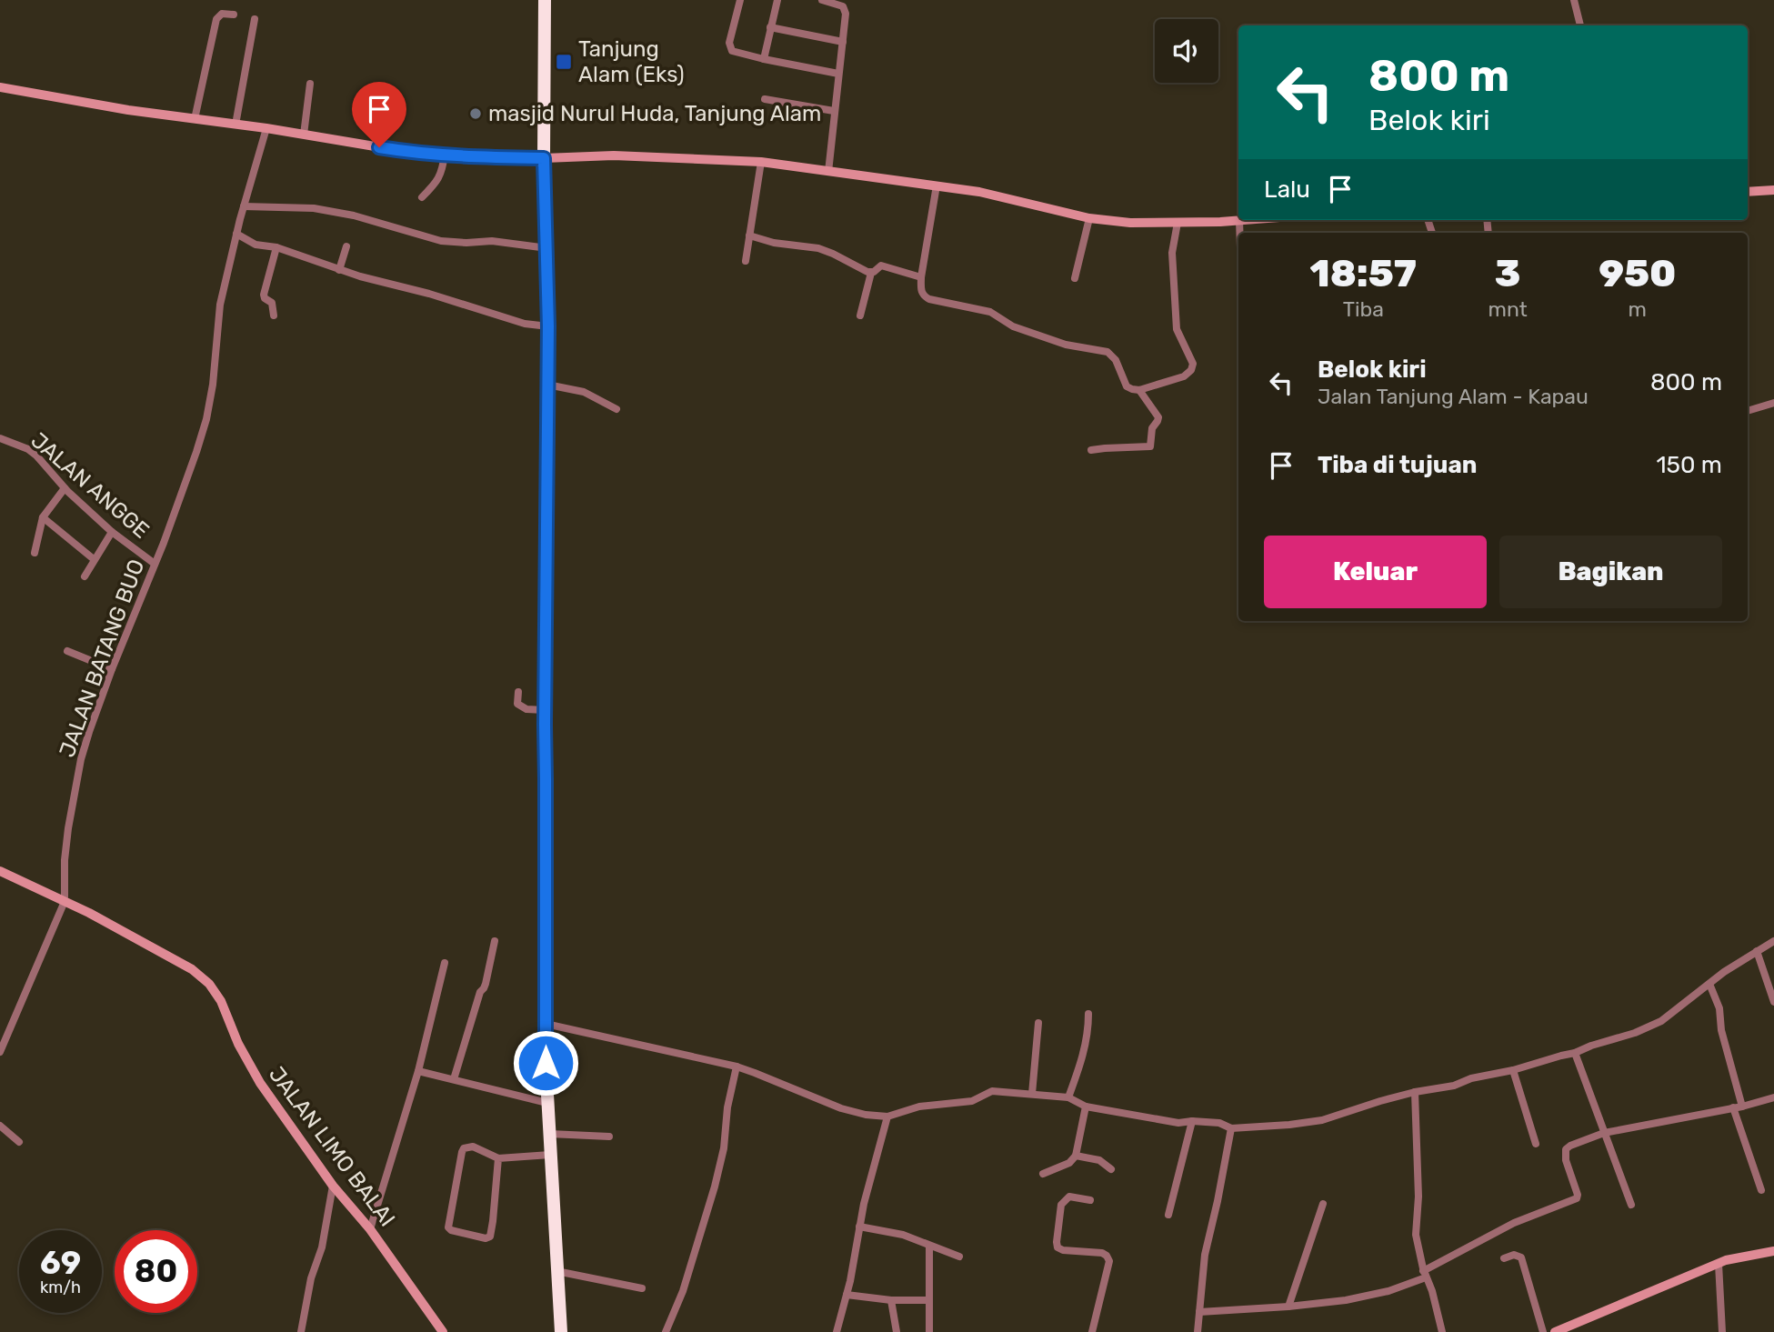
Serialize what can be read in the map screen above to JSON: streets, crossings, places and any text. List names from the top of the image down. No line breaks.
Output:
{"streets":{"street":["JALAN ANGGE","JALAN BATANG BUO","JALAN LIMO BALAI"]},"crossings":[["JALAN ANGGE","JALAN BATANG BUO"],["JALAN BATANG BUO","JALAN LIMO BALAI"]],"places":{"transit":["Tanjung Alam (Eks)"],"other":["masjid Nurul Huda, Tanjung Alam"]},"page":{"turn":["800 m","Belok kiri"],"then":"Lalu","eta":["18:57","Tiba","3","mnt","950","m"],"list":[{"name":"Belok kiri","note":"Jalan Tanjung Alam - Kapau","value":"800 m"},{"name":"Tiba di tujuan","value":"150 m"}],"buttons":["Keluar","Bagikan"],"speed":"69 km/h","limit":"80"}}
